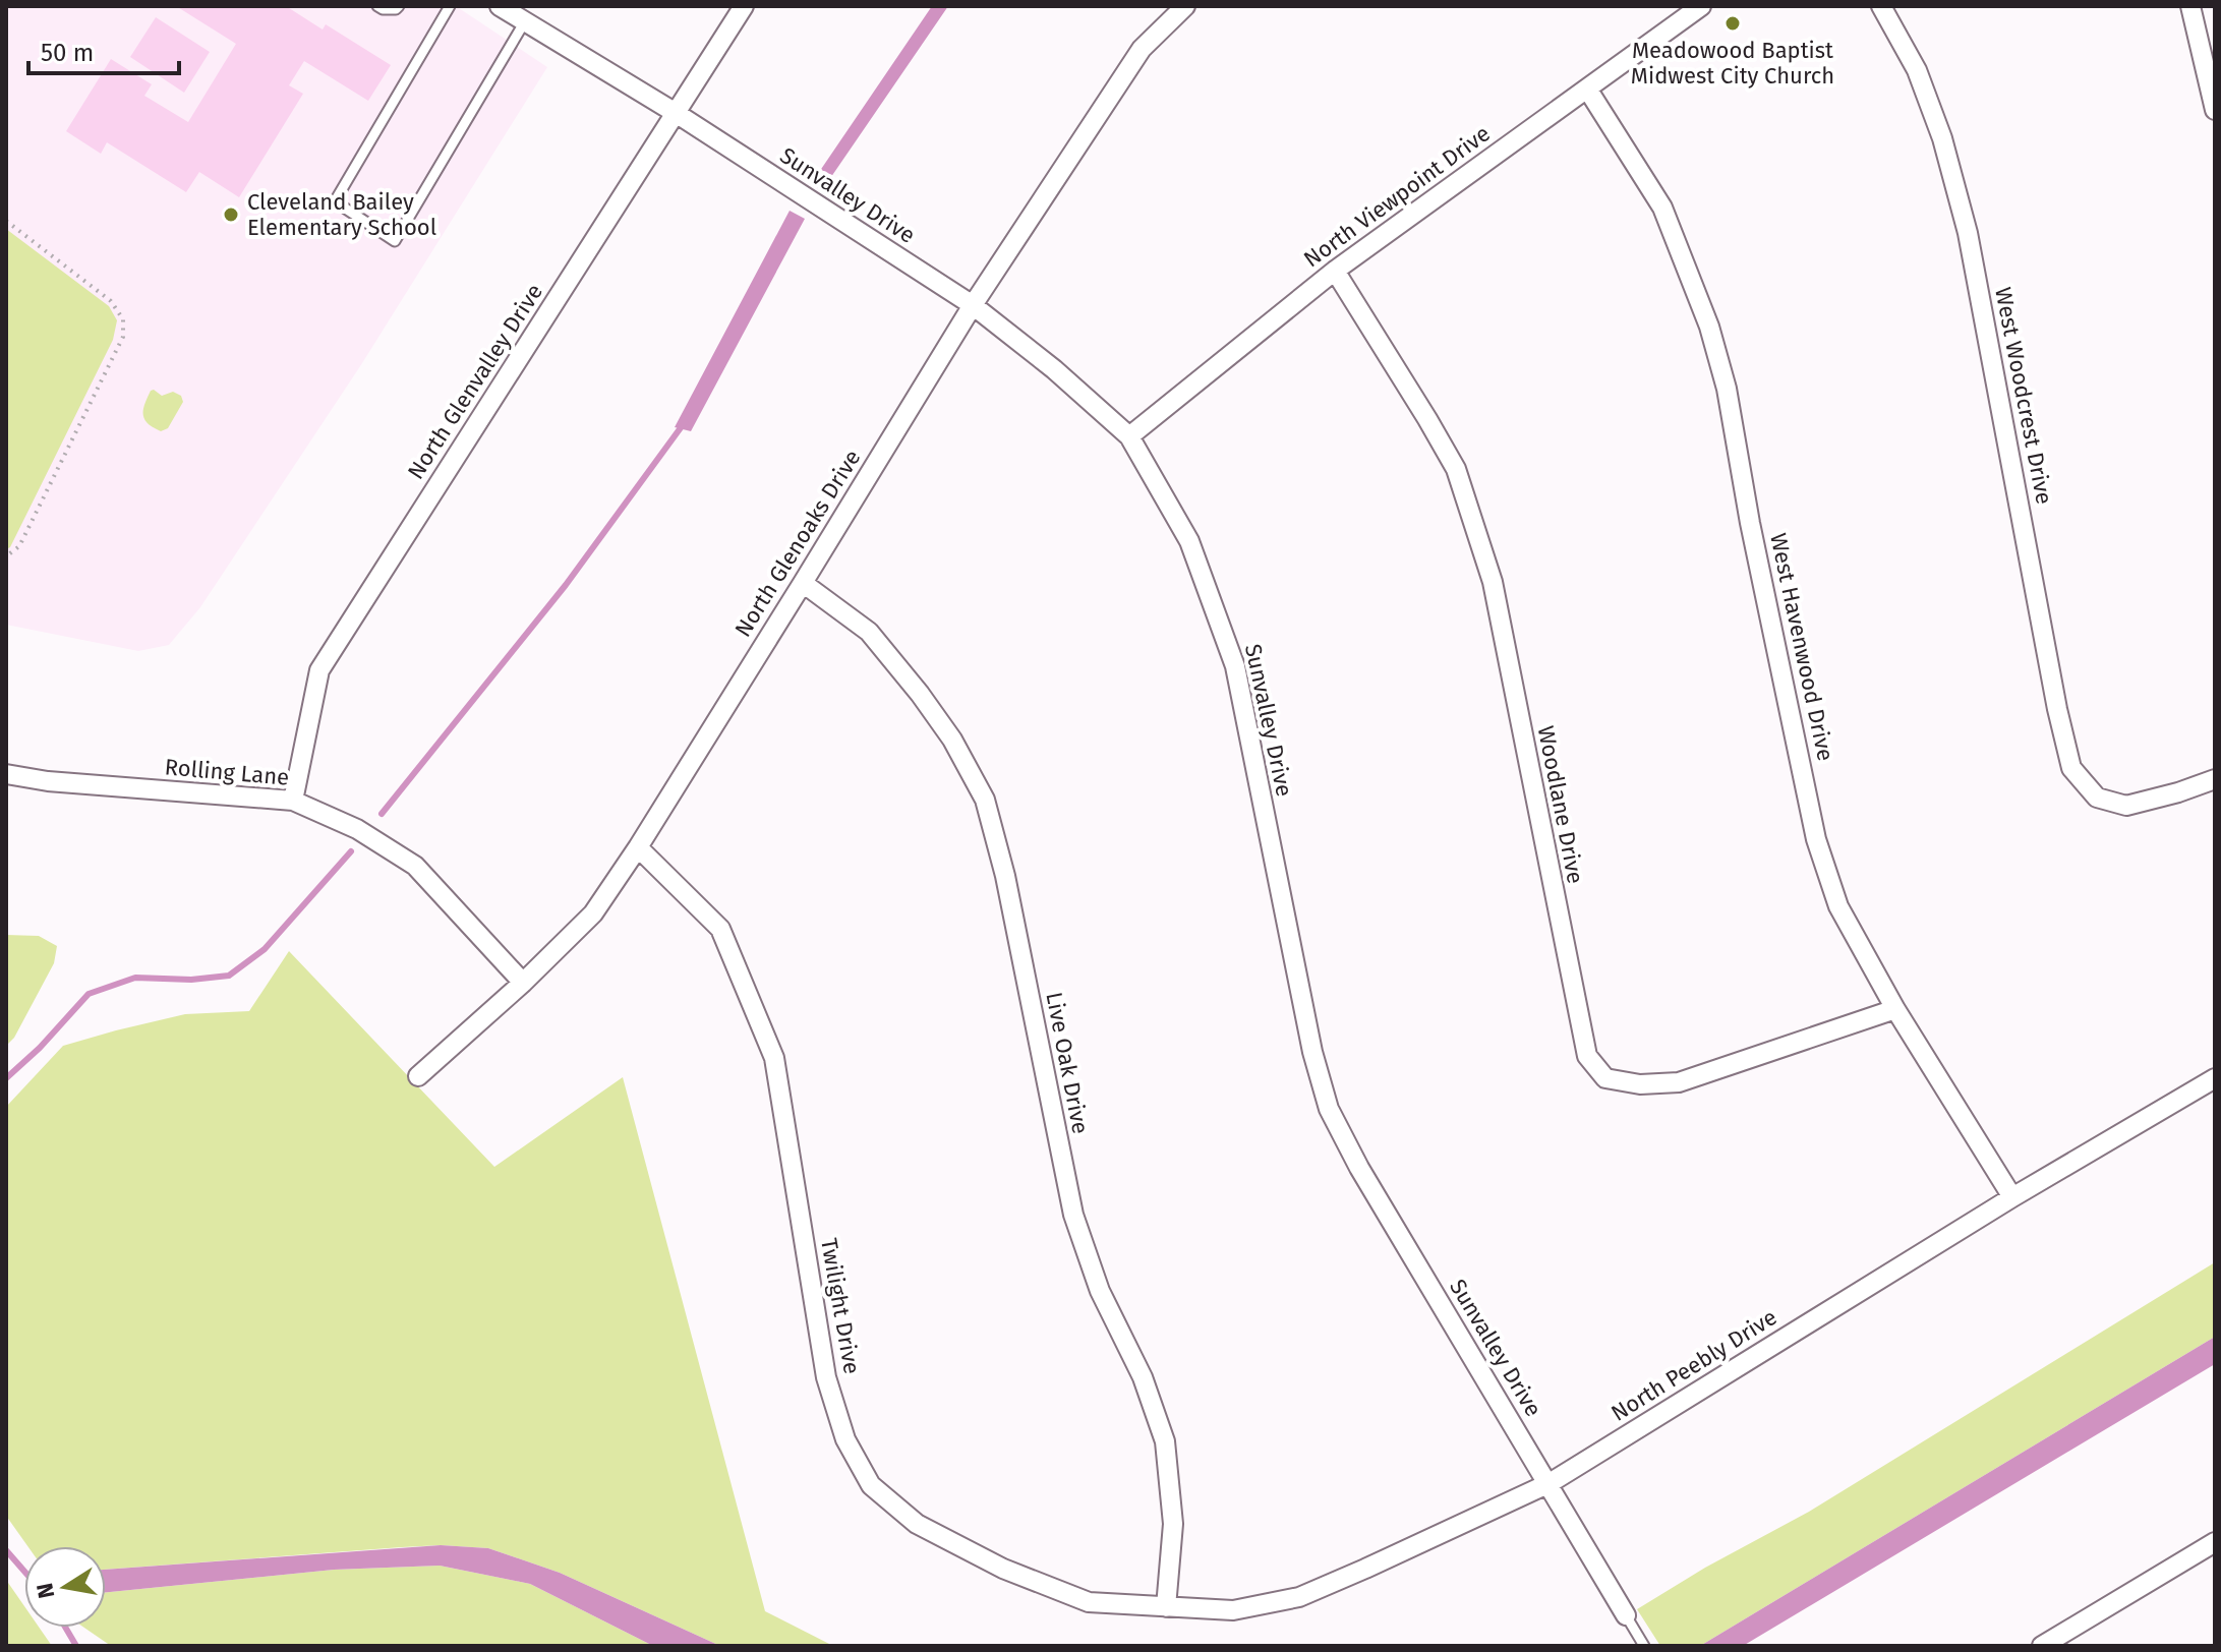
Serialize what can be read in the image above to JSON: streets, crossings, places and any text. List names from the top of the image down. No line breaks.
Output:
{"streets":{"street":["Sunvalley Drive","North Viewpoint Drive","North Glenvalley Drive","West Woodcrest Drive","North Glenoaks Drive","West Havenwood Drive","Rolling Lane","Woodlane Drive","Live Oak Drive","Twilight Drive","North Peebly Drive"]},"crossings":[["Sunvalley Drive","North Viewpoint Drive"],["Sunvalley Drive","North Glenvalley Drive"],["Sunvalley Drive","North Glenoaks Drive"],["Sunvalley Drive","North Peebly Drive"],["North Viewpoint Drive","West Havenwood Drive"],["North Viewpoint Drive","Woodlane Drive"],["North Glenvalley Drive","Rolling Lane"],["North Glenoaks Drive","Rolling Lane"],["North Glenoaks Drive","Live Oak Drive"],["North Glenoaks Drive","Twilight Drive"],["West Havenwood Drive","Woodlane Drive"],["West Havenwood Drive","North Peebly Drive"],["Live Oak Drive","Twilight Drive"],["Live Oak Drive","North Peebly Drive"],["Twilight Drive","North Peebly Drive"]],"places":["Meadowood Baptist Midwest City Church","Cleveland Bailey Elementary School"],"scale_bar":"50 m","north":"left"}
